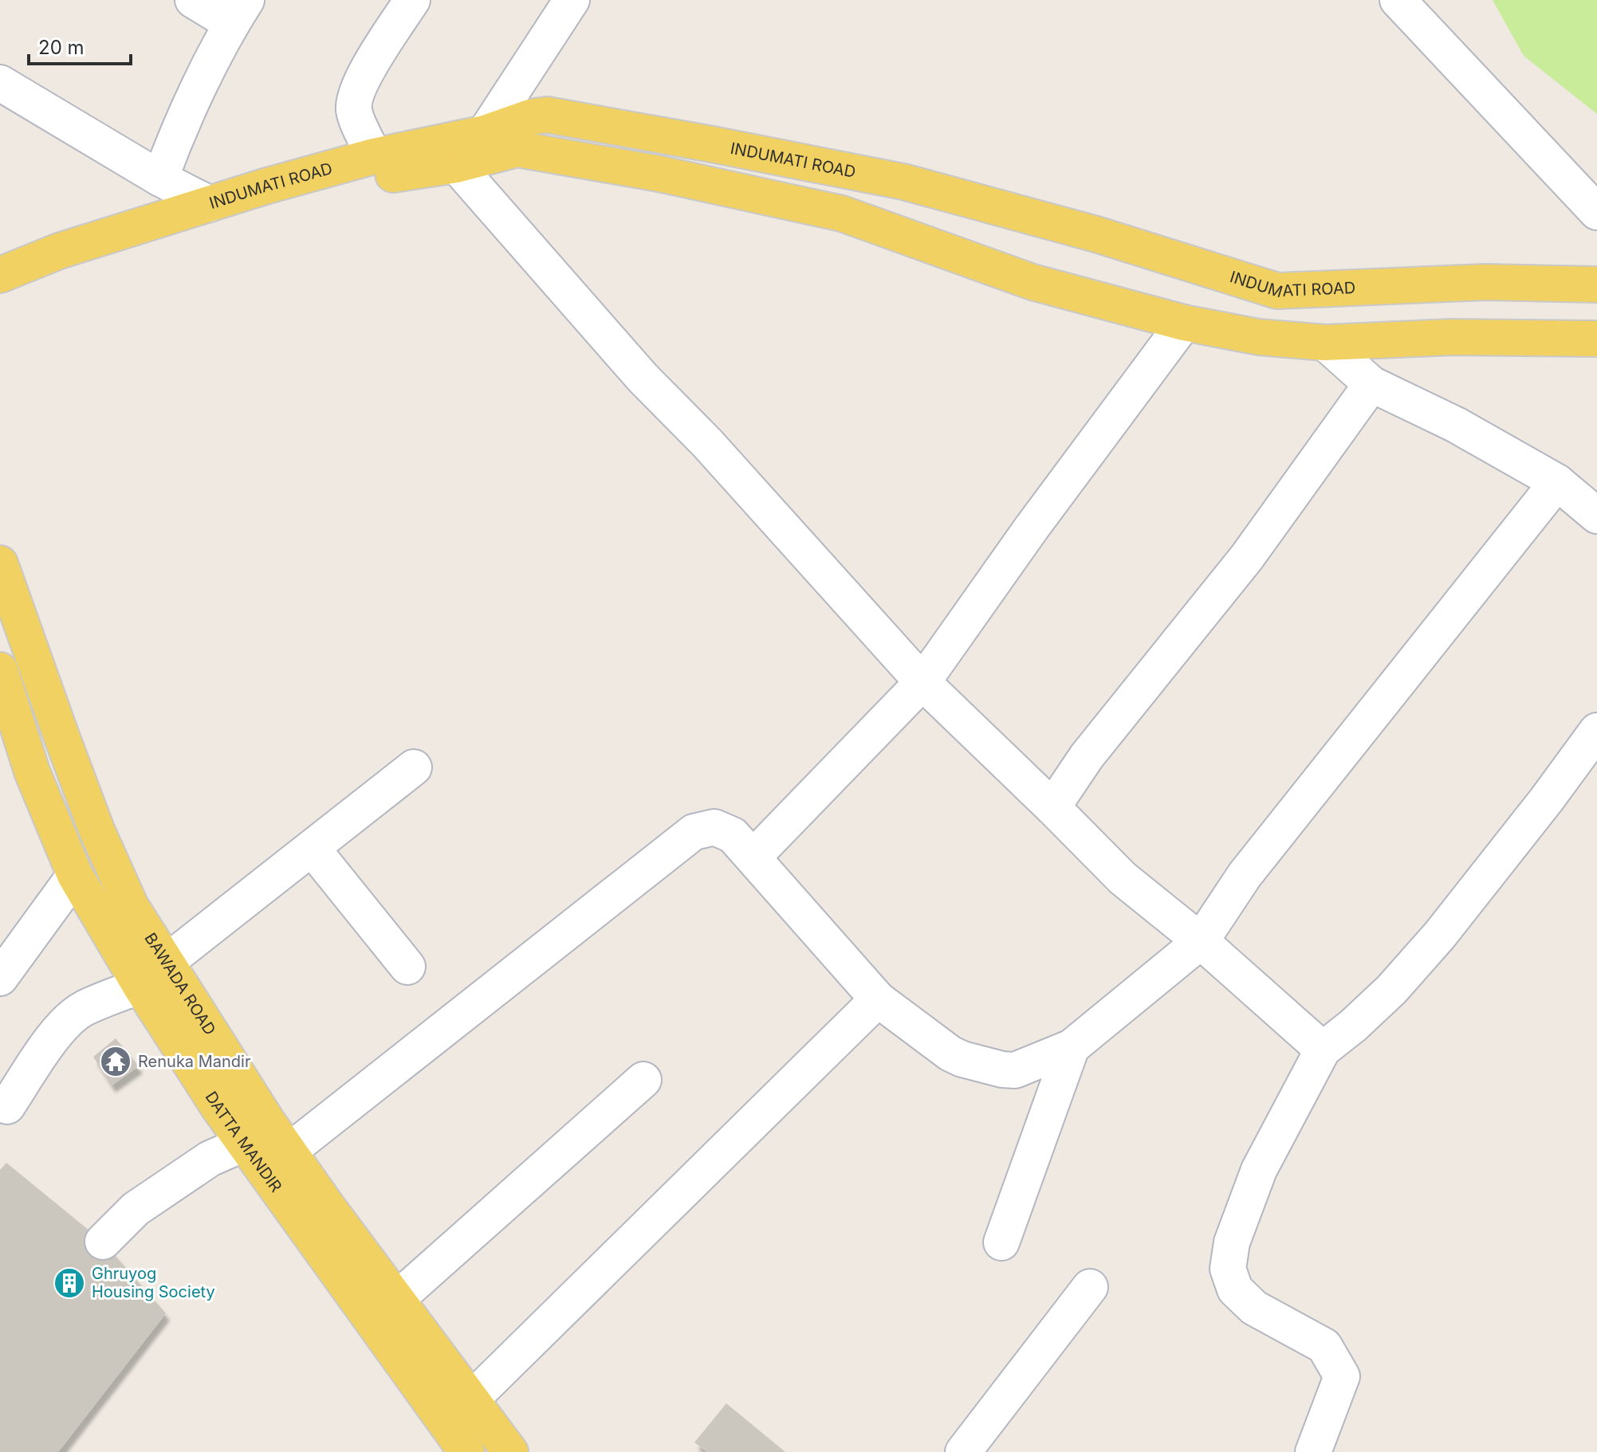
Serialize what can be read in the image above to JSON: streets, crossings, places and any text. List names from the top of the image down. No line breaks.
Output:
{"streets":{"main road":["INDUMATI ROAD","BAWADA ROAD","DATTA MANDIR"]},"places":{"temple":["Renuka Mandir"],"building":["Ghruyog Housing Society"]},"scale_bar":"20 m"}
